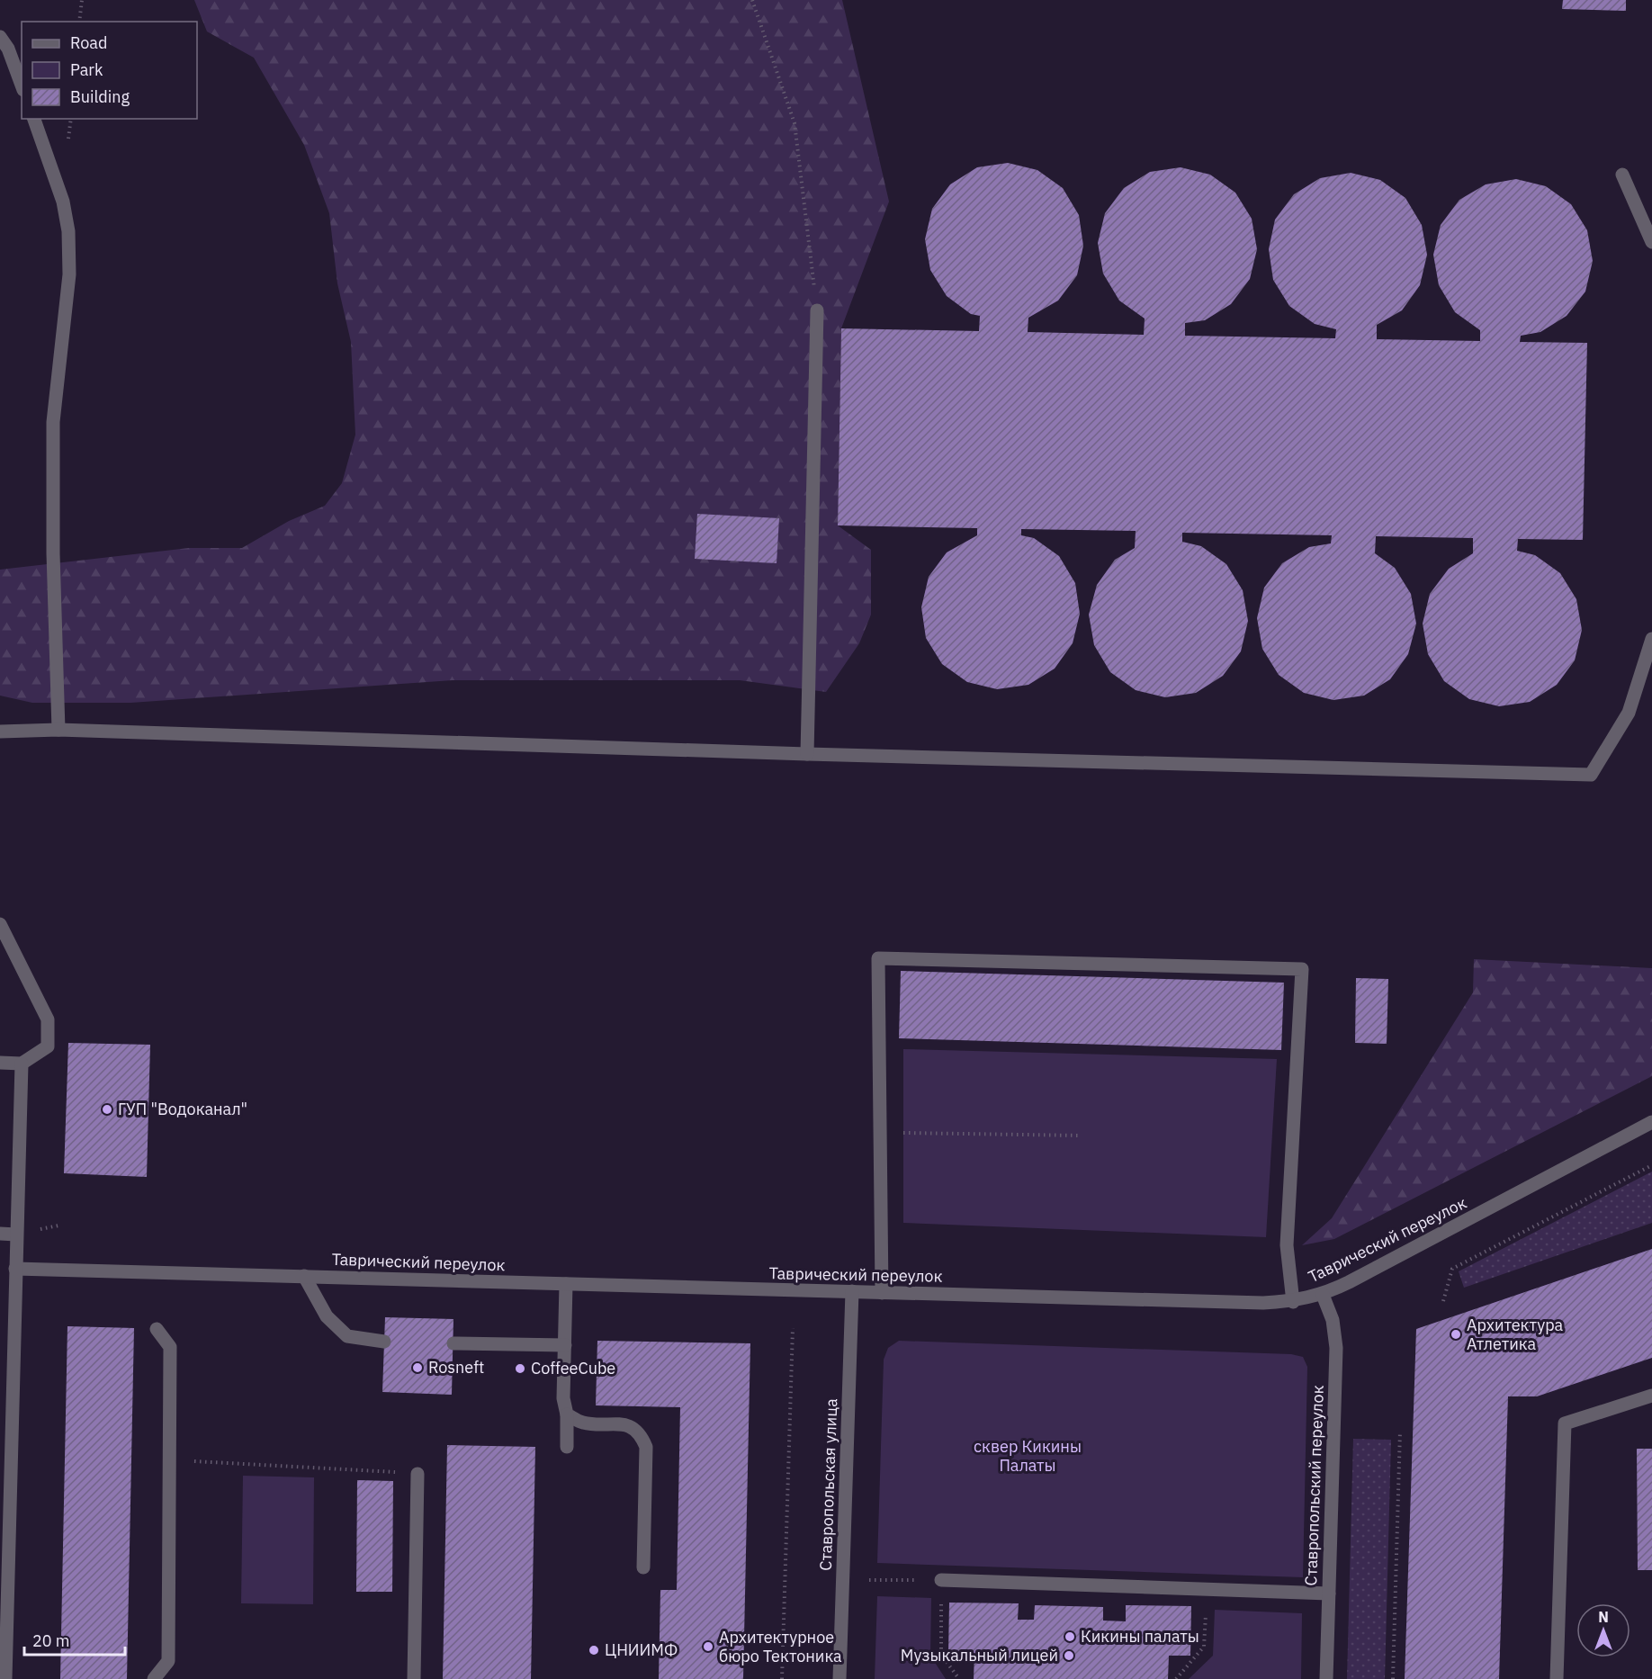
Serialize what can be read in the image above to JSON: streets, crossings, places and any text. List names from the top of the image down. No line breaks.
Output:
{"streets":{"street":["Таврический переулок","Ставропольская улица","Ставропольский переулок"]},"crossings":[["Таврический переулок","Ставропольская улица"],["Таврический переулок","Ставропольский переулок"]],"parks":["сквер Кикины Палаты"],"places":["ГУП \"Водоканал\"","Архитектура Атлетика","Rosneft","CoffeeCube","Кикины палаты","Архитектурное бюро Тектоника","ЦНИИМФ","Музыкальный лицей"],"legend":["Road","Park","Building"],"scale_bar":"20 m","north":"top"}
